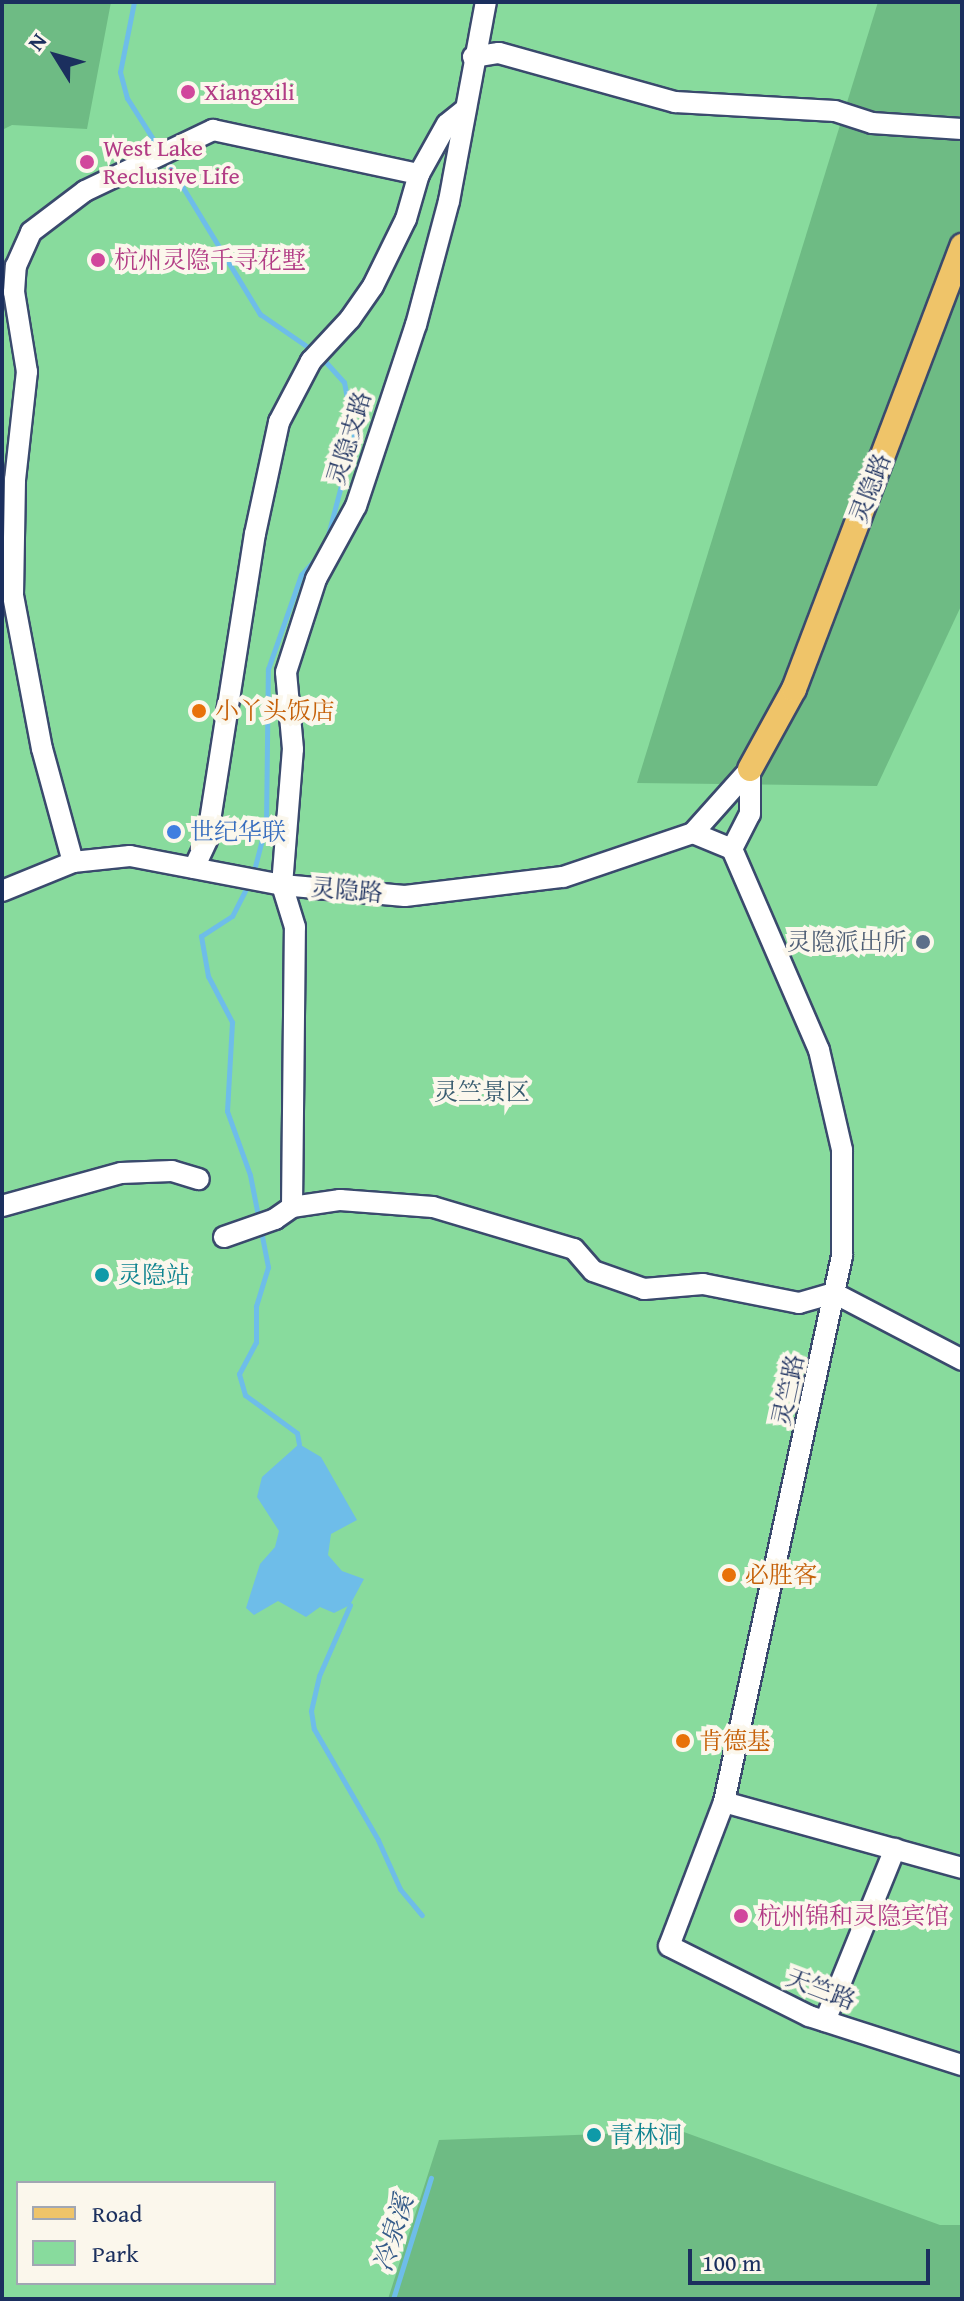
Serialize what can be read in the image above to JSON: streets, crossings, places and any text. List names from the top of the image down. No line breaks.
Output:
{"streets":{"main road":["灵隐路"],"street":["灵隐支路","灵竺路","天竺路"]},"crossings":[["灵隐支路","灵隐路"],["灵竺路","天竺路"]],"water":["冷泉溪"],"parks":["灵竺景区"],"places":["Xiangxili","West Lake Reclusive Life","杭州灵隐千寻花墅","小丫头饭店","世纪华联","灵隐派出所","灵隐站","必胜客","肯德基","杭州锦和灵隐宾馆","青林洞"],"legend":["Road","Park"],"scale_bar":"100 m","north":"top left"}
